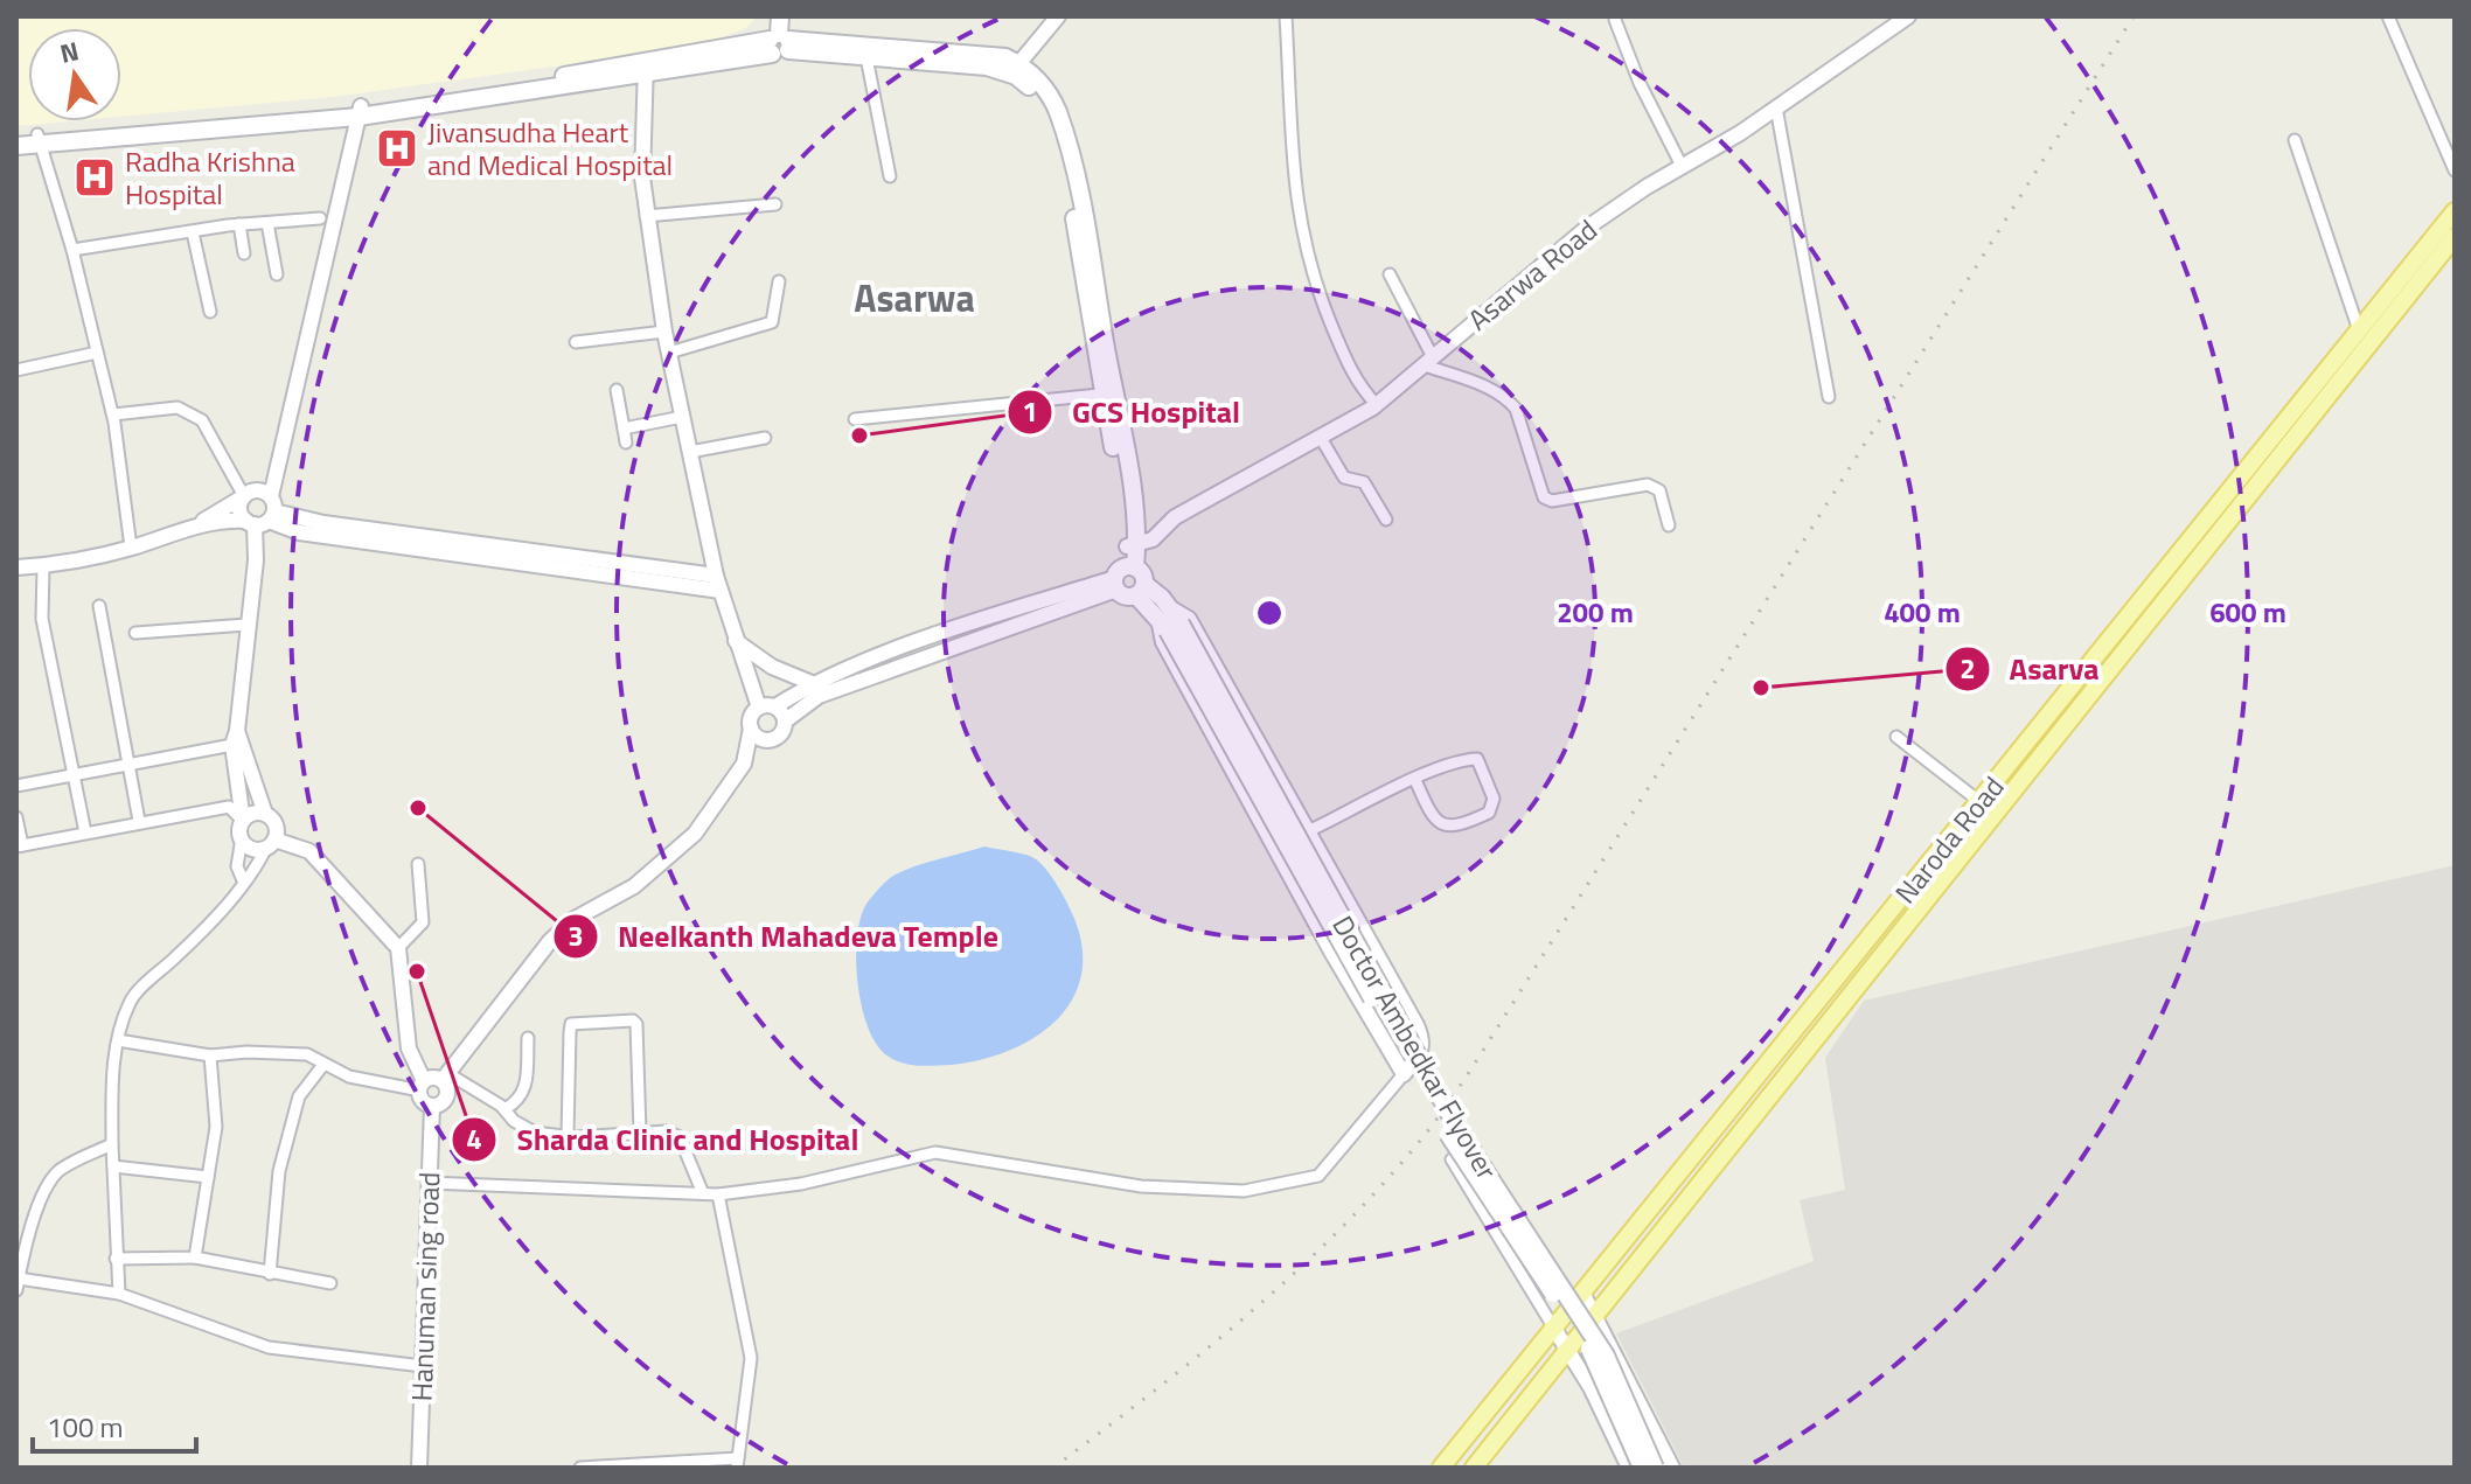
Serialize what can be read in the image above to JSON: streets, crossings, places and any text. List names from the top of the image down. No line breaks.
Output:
{"streets":{"main road":["Naroda Road","Doctor Ambedkar Flyover"],"street":["Asarwa Road","Hanuman sing road"]},"districts":["Asarwa"],"places":{"hospital":["Jivansudha Heart and Medical Hospital","Radha Krishna Hospital"],"other":["GCS Hospital","Asarva","Neelkanth Mahadeva Temple","Sharda Clinic and Hospital"]},"scale_bar":"100 m","north":"top","rings":["200 m","400 m","600 m"]}
